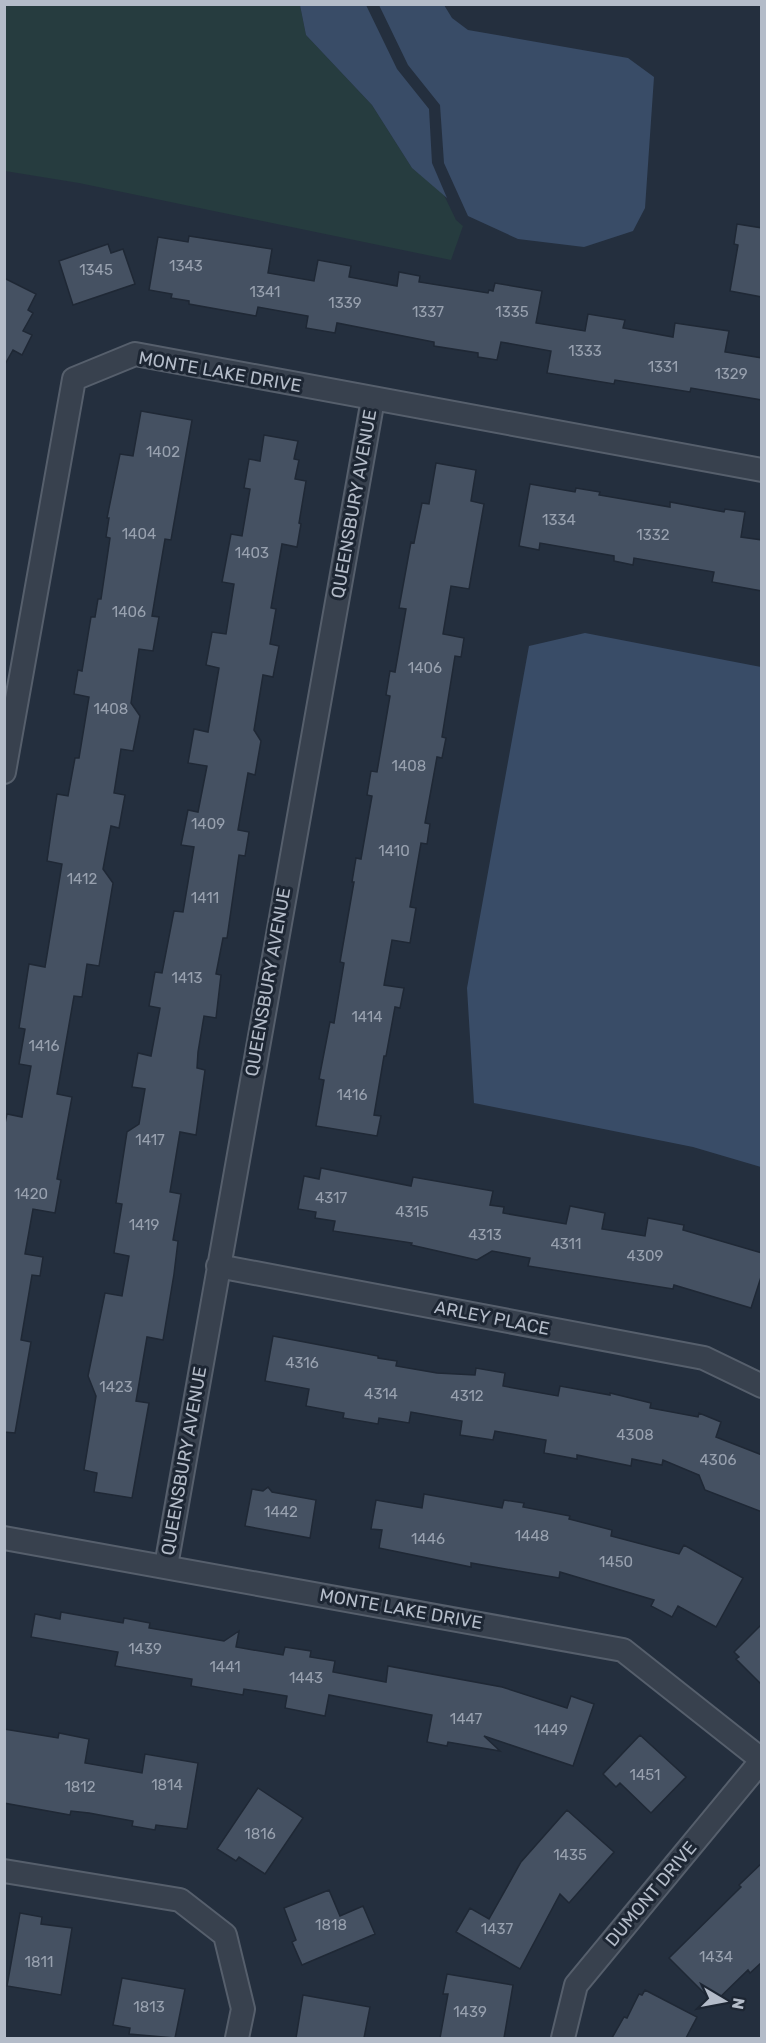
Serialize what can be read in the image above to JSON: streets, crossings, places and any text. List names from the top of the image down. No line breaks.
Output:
{"streets":{"street":["MONTE LAKE DRIVE","QUEENSBURY AVENUE","ARLEY PLACE","DUMONT DRIVE"]},"crossings":[["MONTE LAKE DRIVE","QUEENSBURY AVENUE"],["MONTE LAKE DRIVE","DUMONT DRIVE"],["QUEENSBURY AVENUE","ARLEY PLACE"]],"house_numbers":["1343","1345","1341","1339","1337","1335","1333","1331","1329","1402","1334","1404","1332","1403","1406","1406","1408","1408","1409","1410","1412","1411","1413","1414","1416","1416","1417","1420","4317","4315","1419","4313","4311","4309","4316","1423","4314","4312","4308","4306","1442","1448","1446","1450","1439","1441","1443","1447","1449","1451","1814","1812","1816","1435","1818","1437","1434","1811","1813","1439"],"north":"right"}
